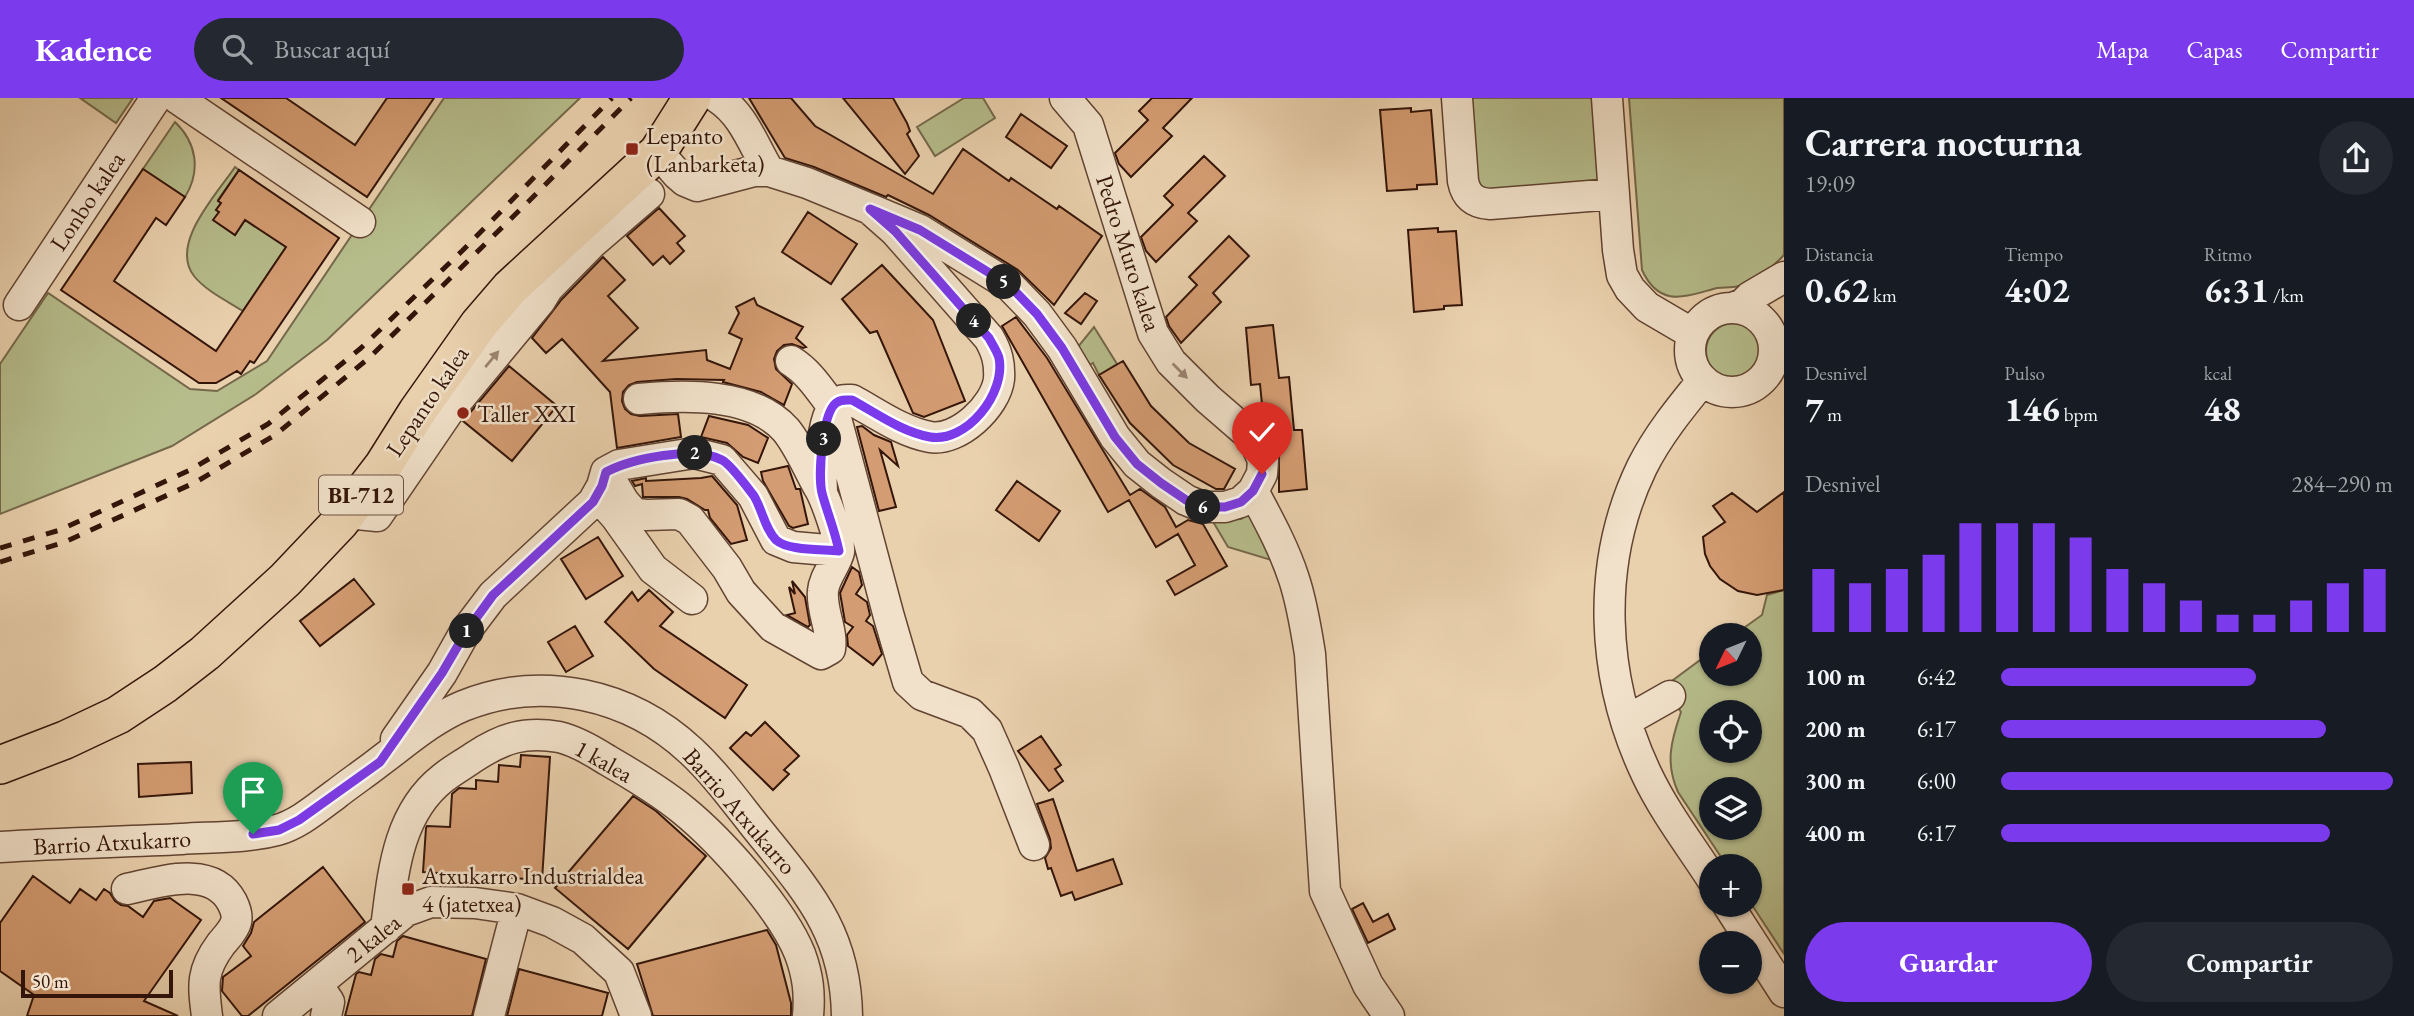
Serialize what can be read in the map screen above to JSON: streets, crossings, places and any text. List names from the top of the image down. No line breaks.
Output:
{"streets":{"main road":["Lepanto kalea","BI-712"],"street":["Lonbo kalea","Pedro Muro kalea","1 kalea","Barrio Atxukarro","2 kalea"]},"crossings":[["1 kalea","2 kalea"]],"one_way":["Pedro Muro kalea"],"places":{"transit":["Lepanto (Lanbarketa)","Atxukarro Industrialdea 4 (jatetxea)"],"other":["Taller XXI"]},"scale_bar":"50 m","north":"bottom left","page":{"header":"Kadence","search":"Buscar aquí","nav":["Mapa","Capas","Compartir"],"heading":["Carrera nocturna","19:09"],"stats":[["Distancia","0.62 km"],["Tiempo","4:02"],["Ritmo","6:31 /km"],["Desnivel","7 m"],["Pulso","146 bpm"],["kcal","48"]],"pins":["5","4","3","2","6","1"],"chart":["Desnivel","284–290 m"],"map_buttons":["+","−"],"list":[{"name":"100 m","note":"6:42"},{"name":"200 m","note":"6:17"},{"name":"300 m","note":"6:00"},{"name":"400 m","note":"6:17"}],"buttons":["Guardar","Compartir"],"scale":"50 m"}}
